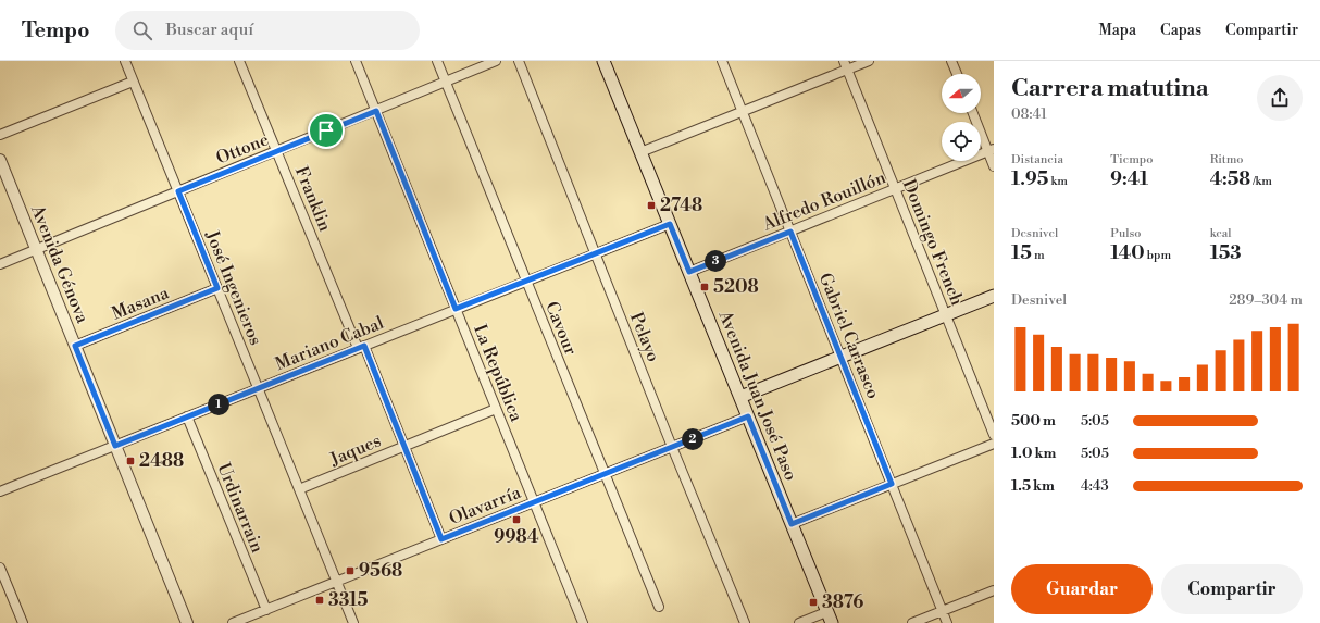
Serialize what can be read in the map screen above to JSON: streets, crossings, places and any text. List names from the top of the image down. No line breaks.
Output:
{"streets":{"main road":["Avenida Juan José Paso"],"street":["Ottone","Franklin","Alfredo Rouillón","Domingo French","Avenida Génova","José Ingenieros","Masana","Cavour","Gabriel Carrasco","Pelayo","Mariano Cabal","La República","Jaques","Olavarría","Urdinarrain"]},"crossings":[["Ottone","Franklin"],["Ottone","Avenida Génova"],["Ottone","José Ingenieros"],["Ottone","Cavour"],["Ottone","La República"],["Franklin","Mariano Cabal"],["Franklin","Jaques"],["Franklin","Olavarría"],["Alfredo Rouillón","Domingo French"],["Alfredo Rouillón","Gabriel Carrasco"],["Alfredo Rouillón","Avenida Juan José Paso"],["Avenida Génova","Masana"],["Avenida Génova","Mariano Cabal"],["José Ingenieros","Masana"],["José Ingenieros","Mariano Cabal"],["José Ingenieros","Jaques"],["José Ingenieros","Olavarría"],["Cavour","Mariano Cabal"],["Cavour","Olavarría"],["Pelayo","Mariano Cabal"],["Pelayo","Olavarría"],["Mariano Cabal","La República"],["Mariano Cabal","Avenida Juan José Paso"],["Mariano Cabal","Urdinarrain"],["La República","Jaques"],["La República","Olavarría"],["Avenida Juan José Paso","Olavarría"],["Olavarría","Urdinarrain"]],"places":{"transit":["2748","5208","2488","9984","9568","3315","3876"]},"north":"left","page":{"header":"Tempo","search":"Buscar aquí","nav":["Mapa","Capas","Compartir"],"heading":["Carrera matutina","08:41"],"stats":[["Distancia","1.95 km"],["Tiempo","9:41"],["Ritmo","4:58 /km"],["Desnivel","15 m"],["Pulso","140 bpm"],["kcal","153"]],"pins":["3","1","2"],"chart":["Desnivel","289–304 m"],"list":[{"name":"500 m","note":"5:05"},{"name":"1.0 km","note":"5:05"},{"name":"1.5 km","note":"4:43"}],"buttons":["Guardar","Compartir"]}}
